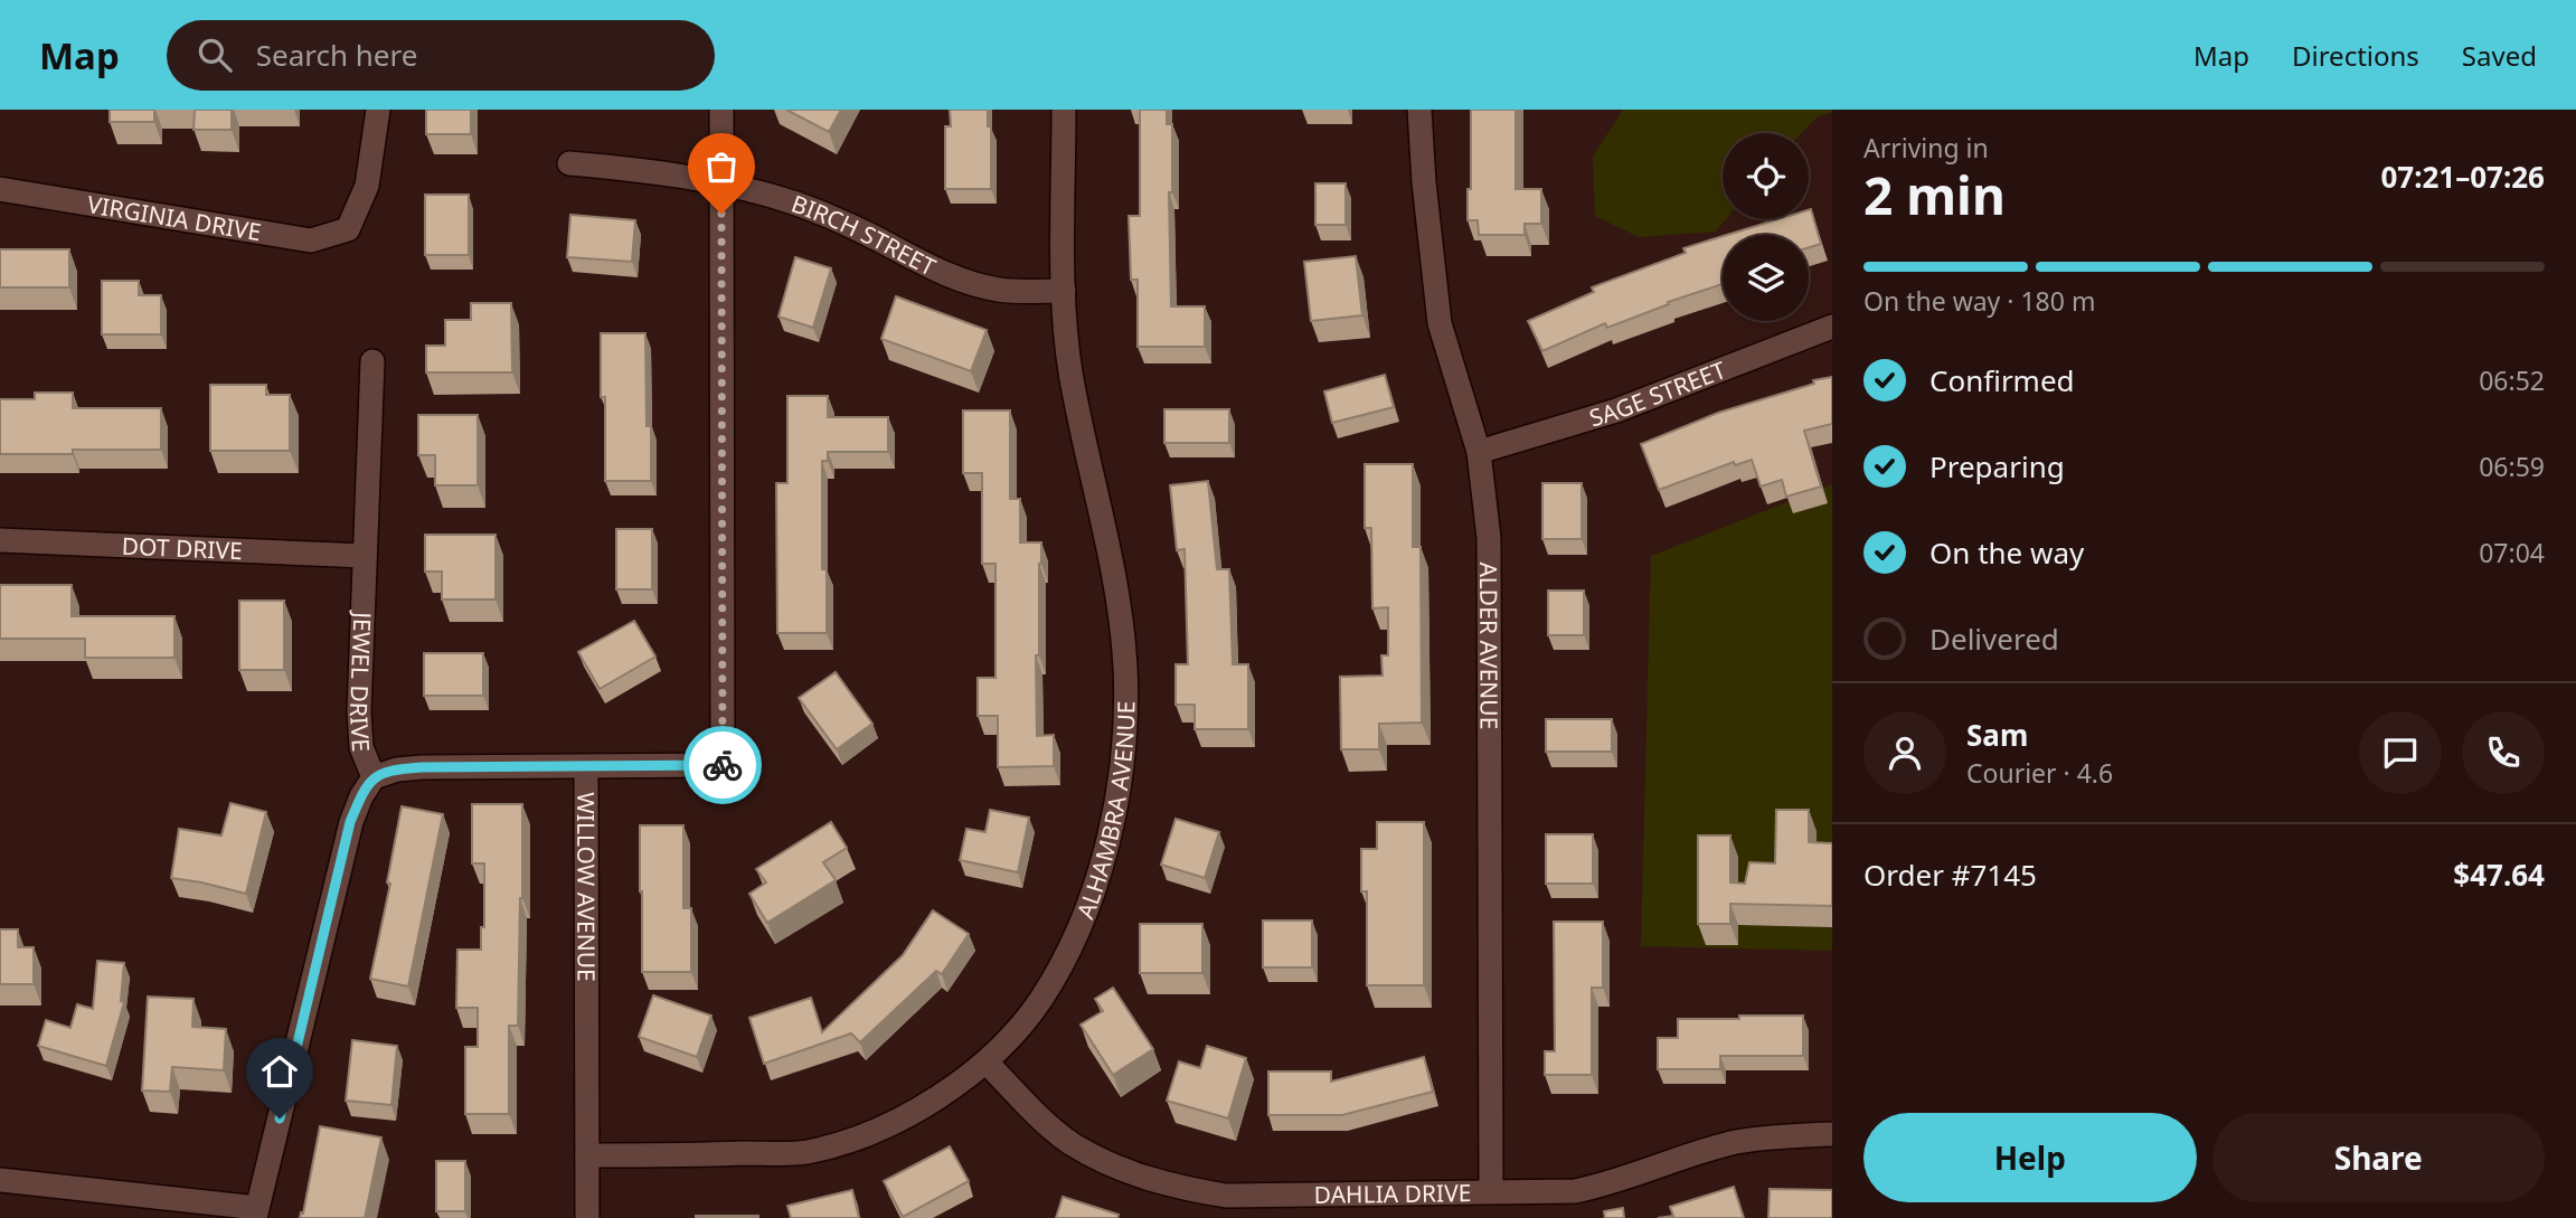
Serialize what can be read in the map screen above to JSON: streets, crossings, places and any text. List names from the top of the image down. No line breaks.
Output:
{"streets":{"street":["VIRGINIA DRIVE","BIRCH STREET","SAGE STREET","DOT DRIVE","ALDER AVENUE","JEWEL DRIVE","ALHAMBRA AVENUE","WILLOW AVENUE","DAHLIA DRIVE"]},"crossings":[["BIRCH STREET","ALHAMBRA AVENUE"],["SAGE STREET","ALDER AVENUE"],["DOT DRIVE","JEWEL DRIVE"],["ALDER AVENUE","DAHLIA DRIVE"],["JEWEL DRIVE","WILLOW AVENUE"],["ALHAMBRA AVENUE","WILLOW AVENUE"],["ALHAMBRA AVENUE","DAHLIA DRIVE"]],"page":{"header":"Map","search":"Search here","nav":["Map","Directions","Saved"],"heading":["2 min","Arriving in","07:21–07:26"],"panel":["Sam","Courier · 4.6","Order #7145","$47.64"],"bar":"On the way · 180 m","list":[["Confirmed","06:52"],["Preparing","06:59"],["On the way","07:04"],"Delivered"],"buttons":["Help","Share"]}}
